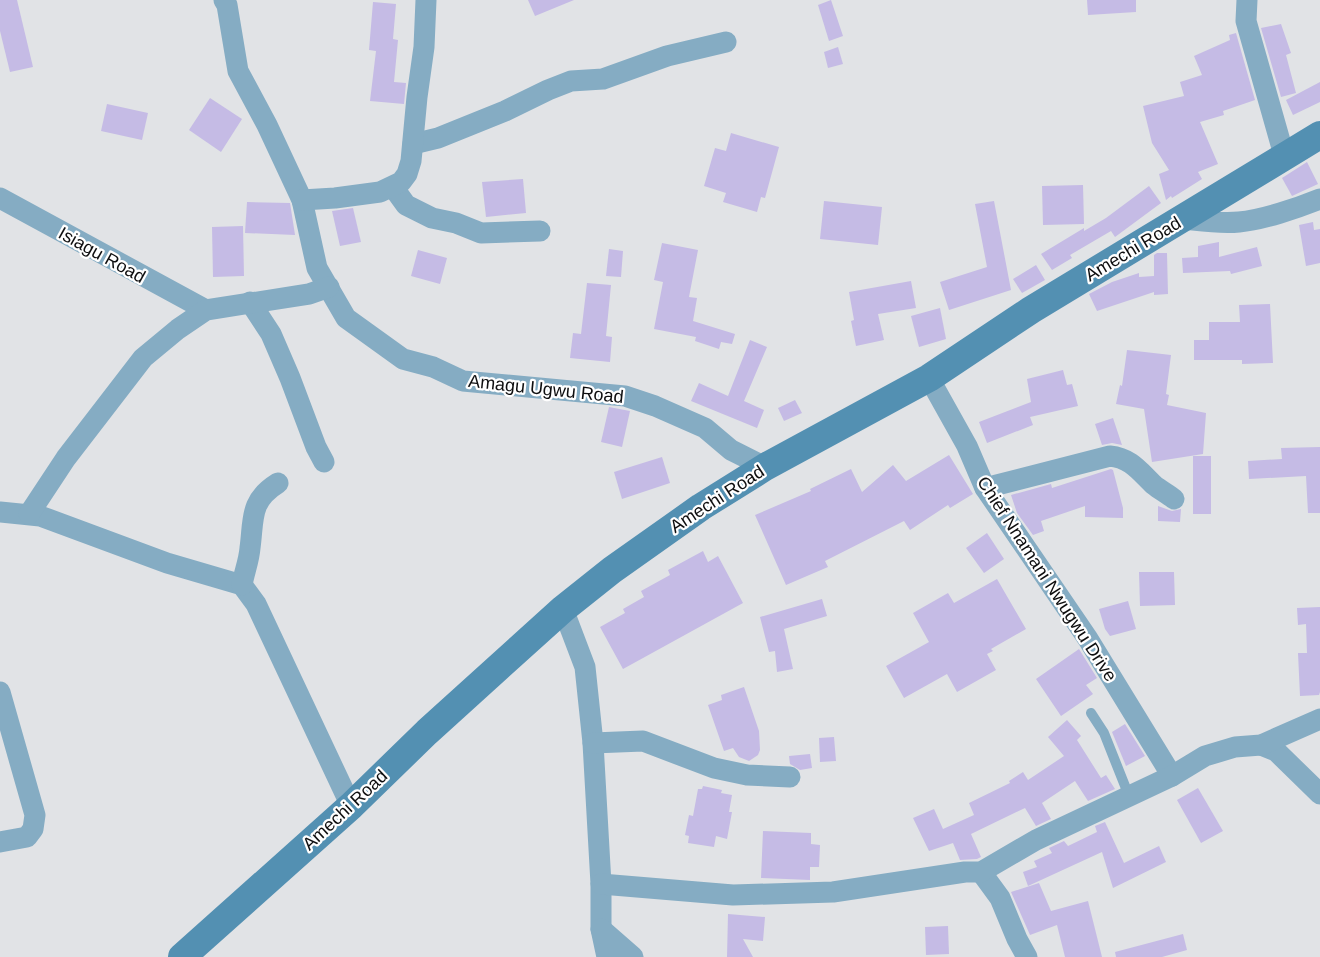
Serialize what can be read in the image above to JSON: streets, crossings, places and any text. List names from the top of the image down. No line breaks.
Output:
{"streets":{"main road":["Amechi Road"],"street":["Isiagu Road","Amagu Ugwu Road","Chief Nnamani Nwugwu Drive"]},"crossings":[["Amechi Road","Amagu Ugwu Road"],["Amechi Road","Chief Nnamani Nwugwu Drive"]]}
